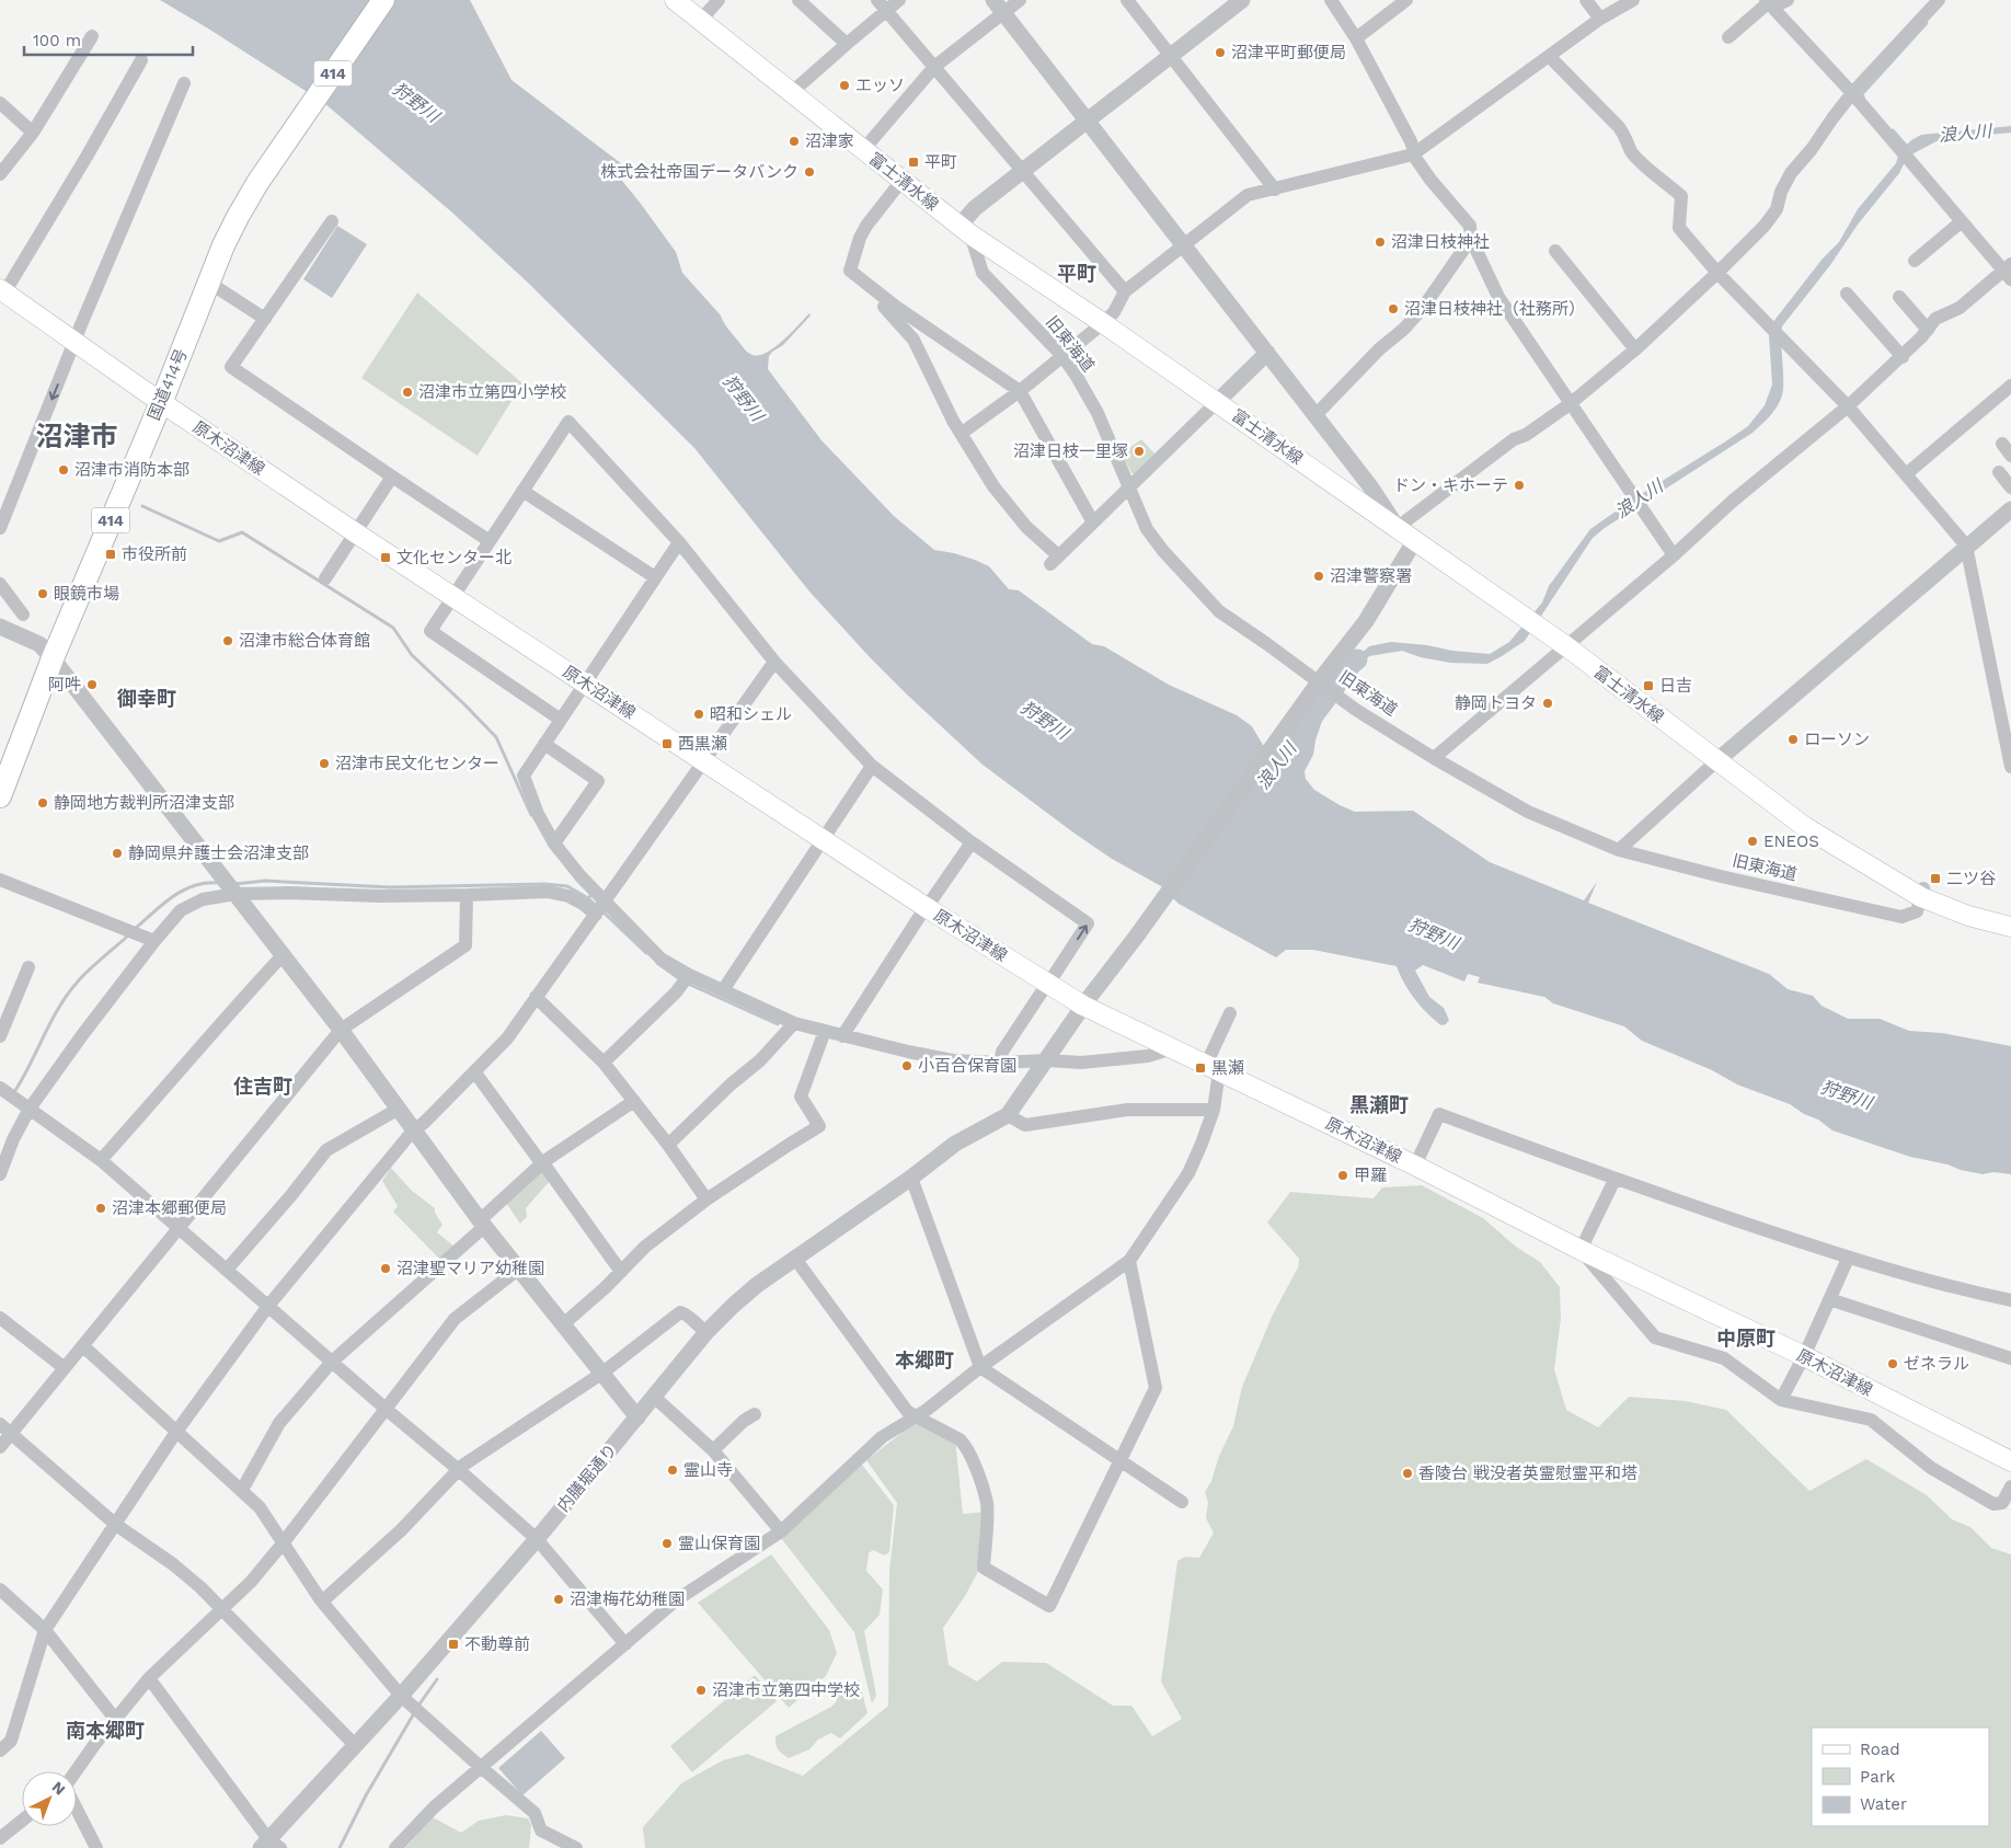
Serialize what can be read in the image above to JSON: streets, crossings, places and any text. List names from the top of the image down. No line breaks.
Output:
{"streets":{"highway":["414","国道414号"],"main road":["富士清水線","原木沼津線"],"street":["旧東海道","内膳堀通り"]},"crossings":[["富士清水線","旧東海道"],["国道414号","原木沼津線"]],"districts":["平町","沼津市","御幸町","住吉町","黒瀬町","中原町","本郷町","南本郷町"],"water":["狩野川","浪人川"],"places":{"other":["沼津平町郵便局","エッソ","沼津家","株式会社帝国データバンク","沼津日枝神社","沼津日枝神社（社務所）","沼津市立第四小学校","沼津日枝一里塚","沼津市消防本部","ドン・キホーテ","沼津警察署","眼鏡市場","沼津市総合体育館","阿吽","静岡トヨタ","昭和シェル","ローソン","沼津市民文化センター","静岡地方裁判所沼津支部","ENEOS","静岡県弁護士会沼津支部","小百合保育園","甲羅","沼津本郷郵便局","沼津聖マリア幼稚園","ゼネラル","霊山寺","香陵台 戦没者英霊慰霊平和塔","霊山保育園","沼津梅花幼稚園","沼津市立第四中学校"],"transit":["平町","市役所前","文化センター北","日吉","西黒瀬","二ツ谷","黒瀬","不動尊前"]},"legend":["Road","Park","Water"],"scale_bar":"100 m","north":"top right"}
